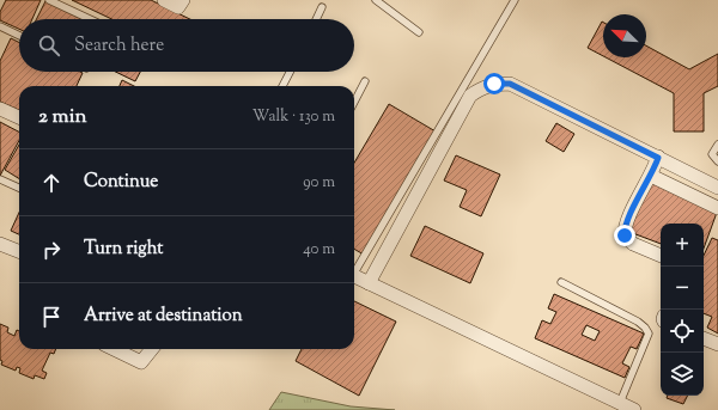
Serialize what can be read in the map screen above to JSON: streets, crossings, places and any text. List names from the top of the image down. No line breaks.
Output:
{"north":"top left","page":{"search":"Search here","heading":["2 min","Walk · 130 m"],"list":[["Continue","90 m"],["Turn right","40 m"],"Arrive at destination"],"map_buttons":["+","−"]}}
